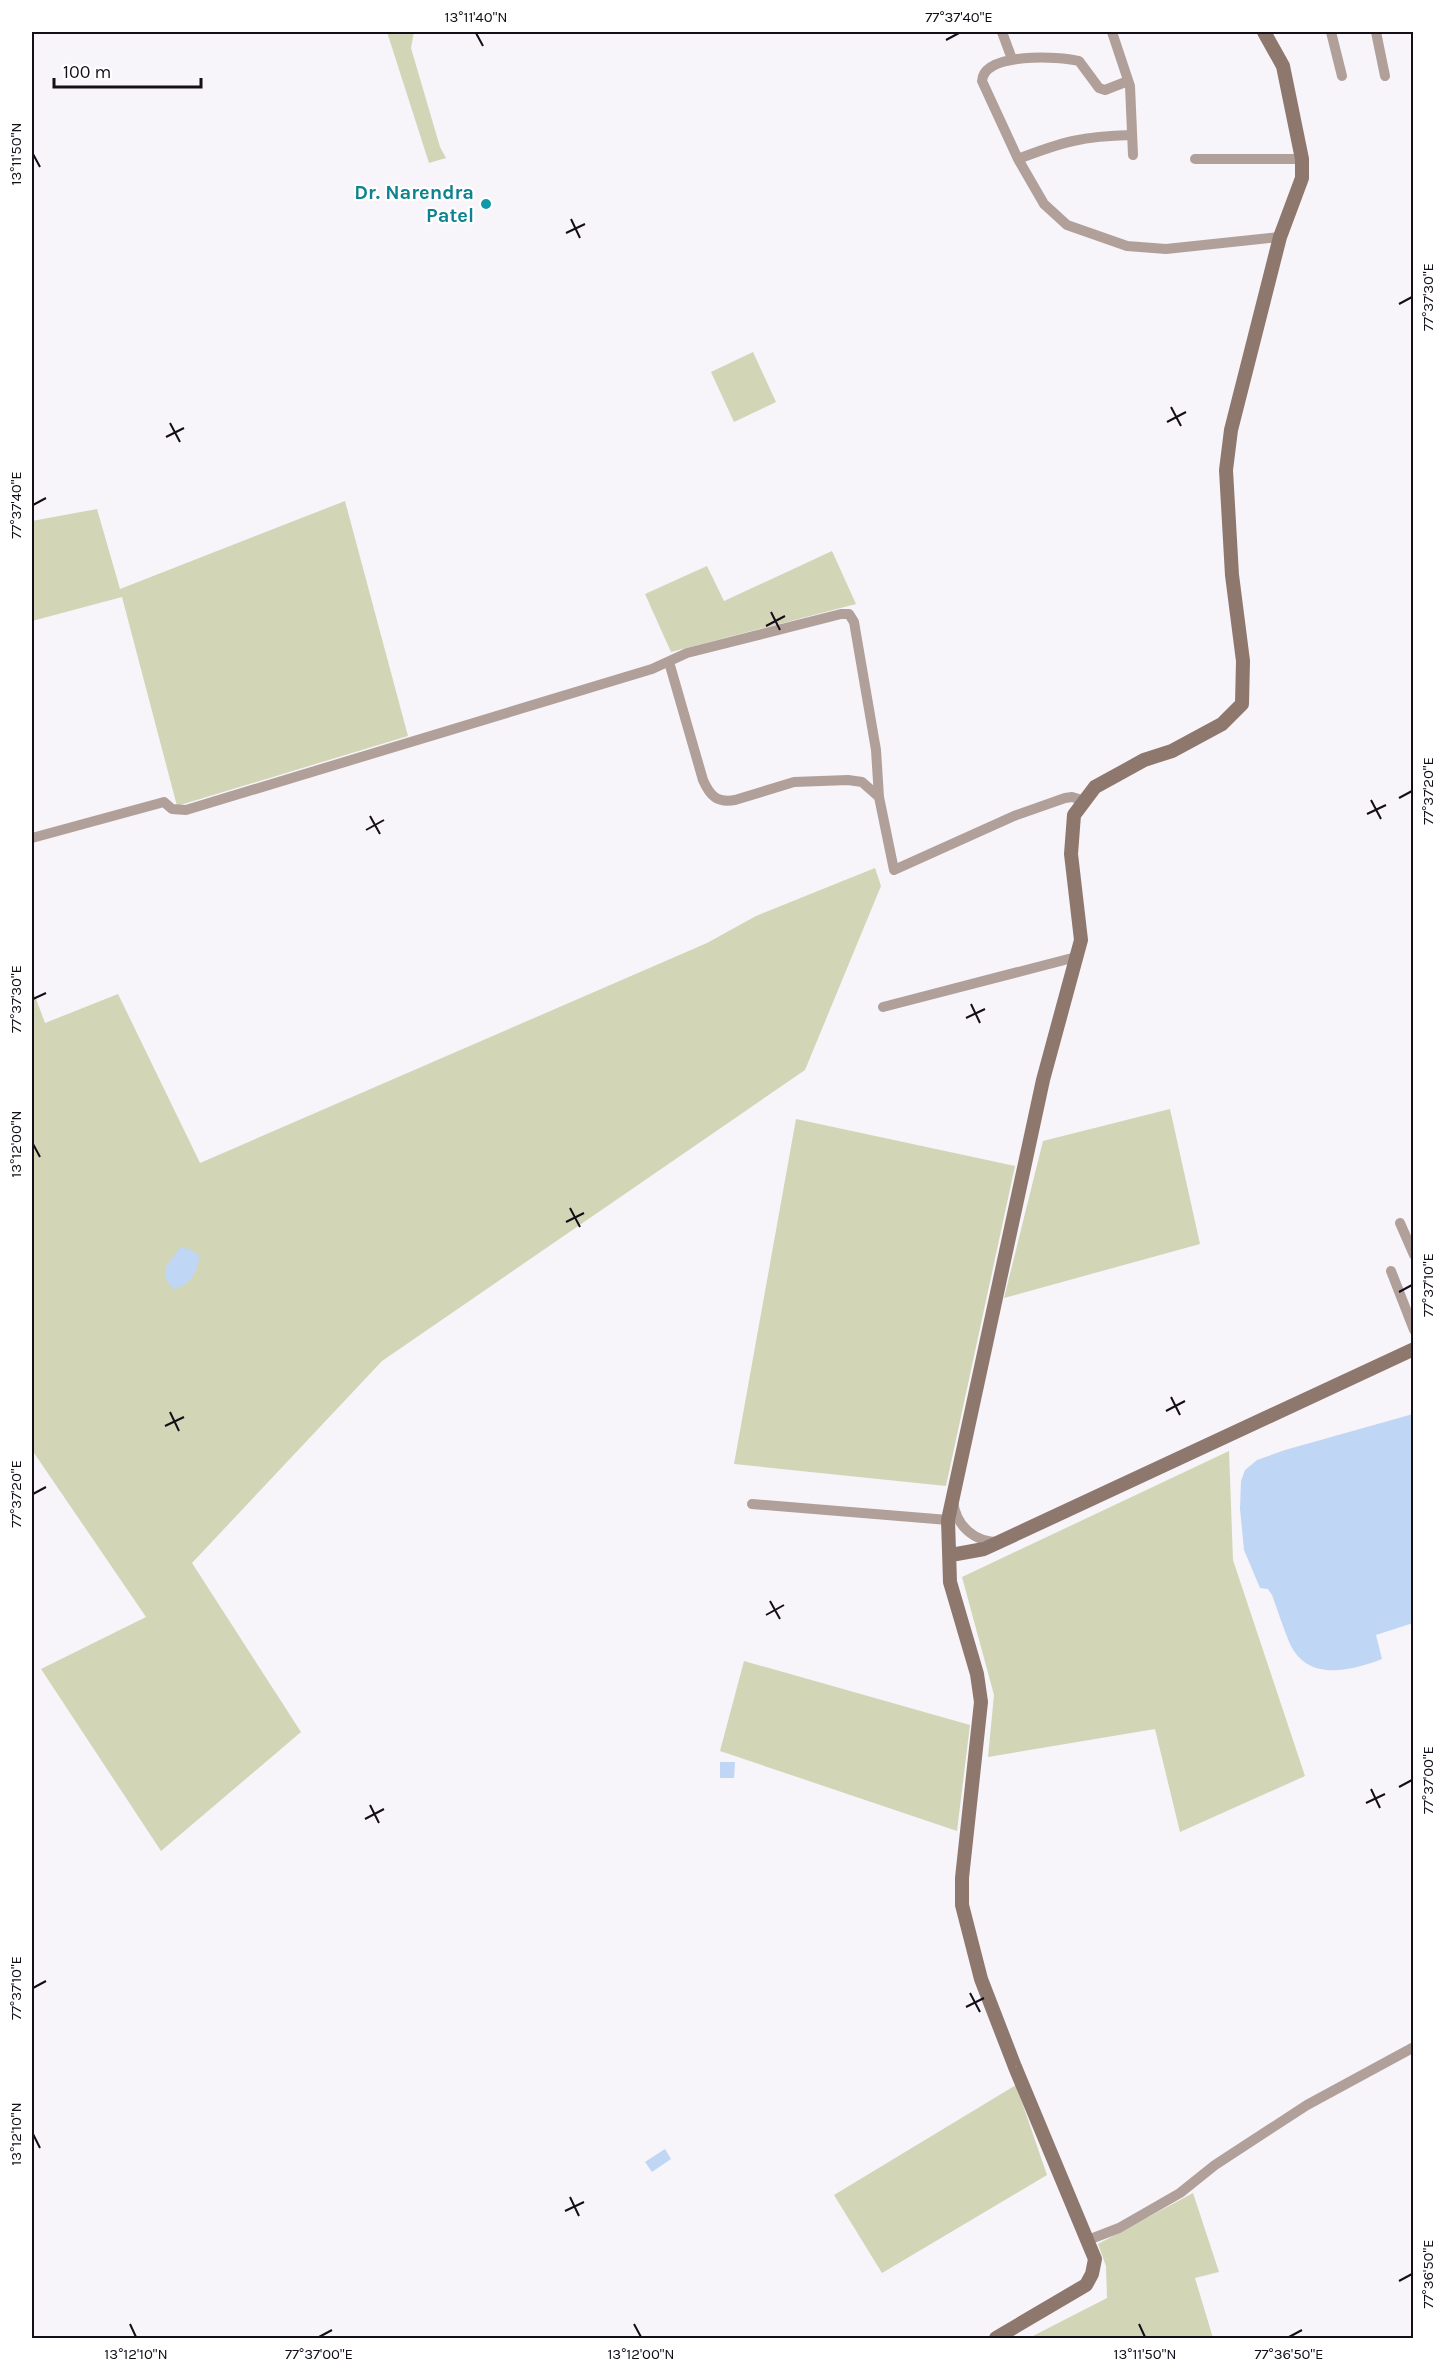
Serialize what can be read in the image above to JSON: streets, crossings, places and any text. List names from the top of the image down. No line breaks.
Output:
{"places":["Dr. Narendra Patel"],"scale_bar":"100 m","coordinates":["13°11'40\"N","77°37'40\"E","13°11'50\"N","77°37'30\"E","77°37'20\"E","13°12'00\"N","77°37'10\"E","77°37'00\"E","13°12'10\"N","77°36'50\"E"]}
